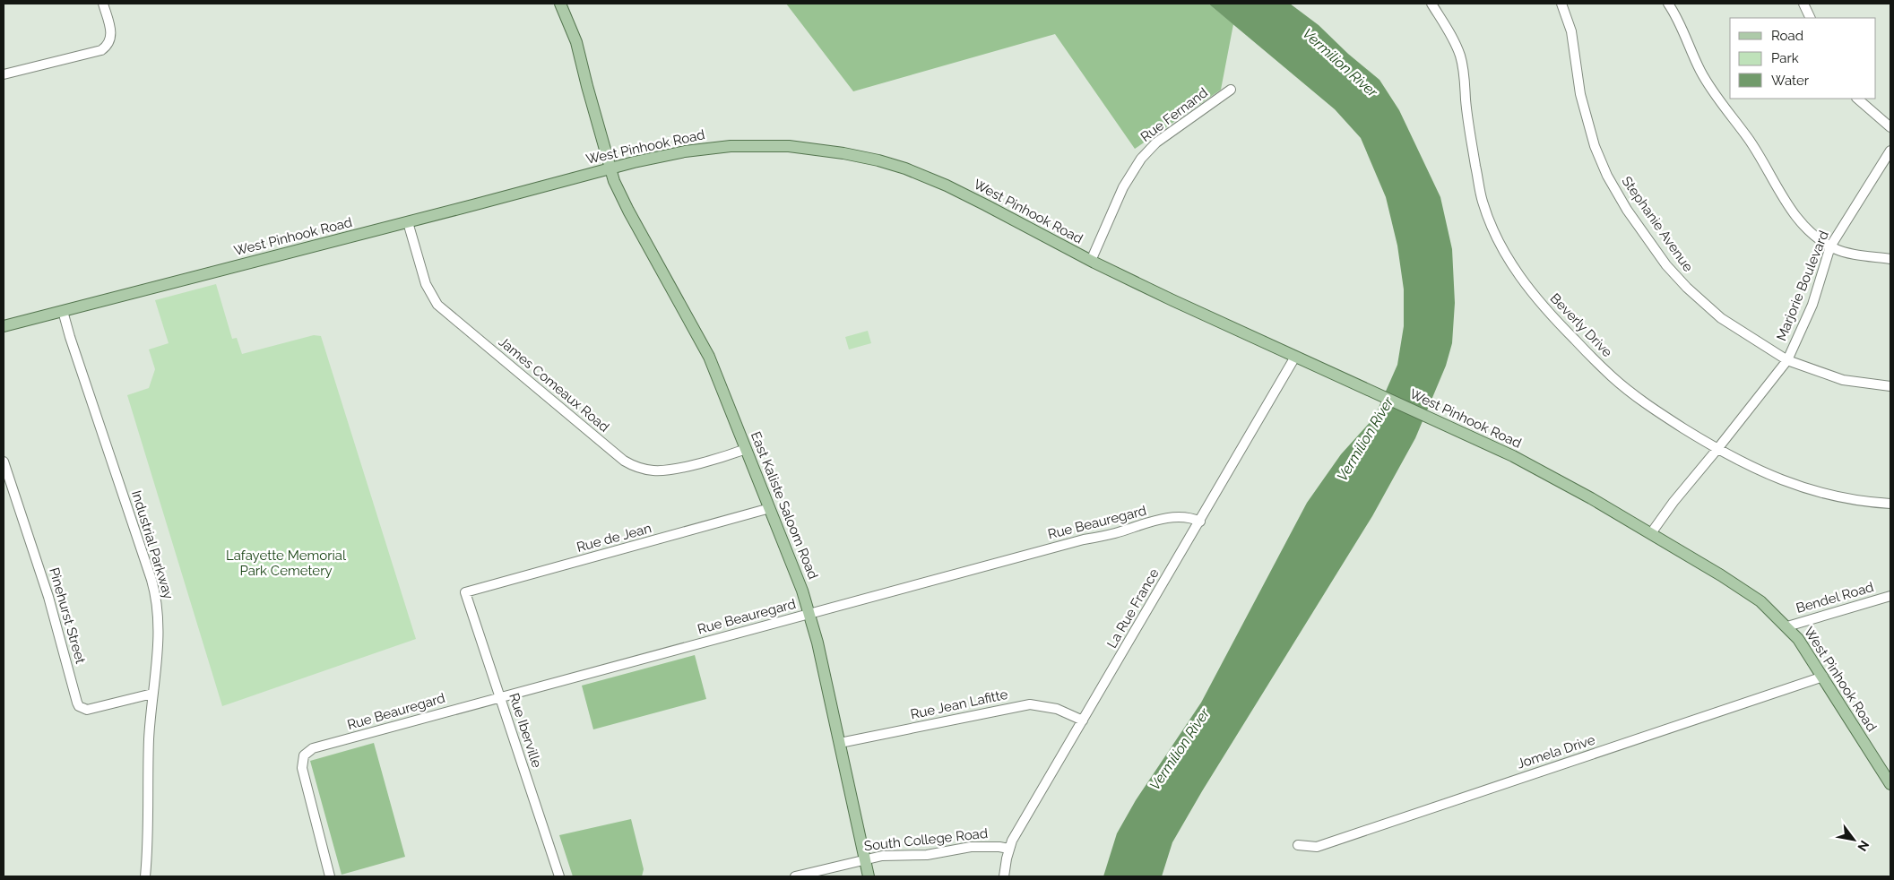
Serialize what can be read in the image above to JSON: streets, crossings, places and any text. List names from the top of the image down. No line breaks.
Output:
{"streets":{"main road":["West Pinhook Road","East Kaliste Saloom Road"],"street":["Rue Fernand","Stephanie Avenue","Marjorie Boulevard","Beverly Drive","James Comeaux Road","Rue Beauregard","Rue de Jean","Industrial Parkway","Bendel Road","La Rue France","Pinehurst Street","Rue Jean Lafitte","Rue Iberville","Jomela Drive","South College Road"]},"crossings":[["Rue Fernand","West Pinhook Road"],["West Pinhook Road","Marjorie Boulevard"],["West Pinhook Road","James Comeaux Road"],["West Pinhook Road","East Kaliste Saloom Road"],["West Pinhook Road","Industrial Parkway"],["West Pinhook Road","Bendel Road"],["West Pinhook Road","La Rue France"],["West Pinhook Road","Jomela Drive"],["Stephanie Avenue","Marjorie Boulevard"],["Marjorie Boulevard","Beverly Drive"],["James Comeaux Road","East Kaliste Saloom Road"],["East Kaliste Saloom Road","Rue Beauregard"],["East Kaliste Saloom Road","Rue de Jean"],["East Kaliste Saloom Road","Rue Jean Lafitte"],["East Kaliste Saloom Road","South College Road"],["Rue Beauregard","La Rue France"],["Rue Beauregard","Rue Iberville"],["Rue de Jean","Rue Iberville"],["Industrial Parkway","Pinehurst Street"],["La Rue France","Rue Jean Lafitte"],["La Rue France","South College Road"]],"water":["Vermilion River"],"parks":["Lafayette Memorial Park Cemetery"],"legend":["Road","Park","Water"],"north":"bottom right"}
